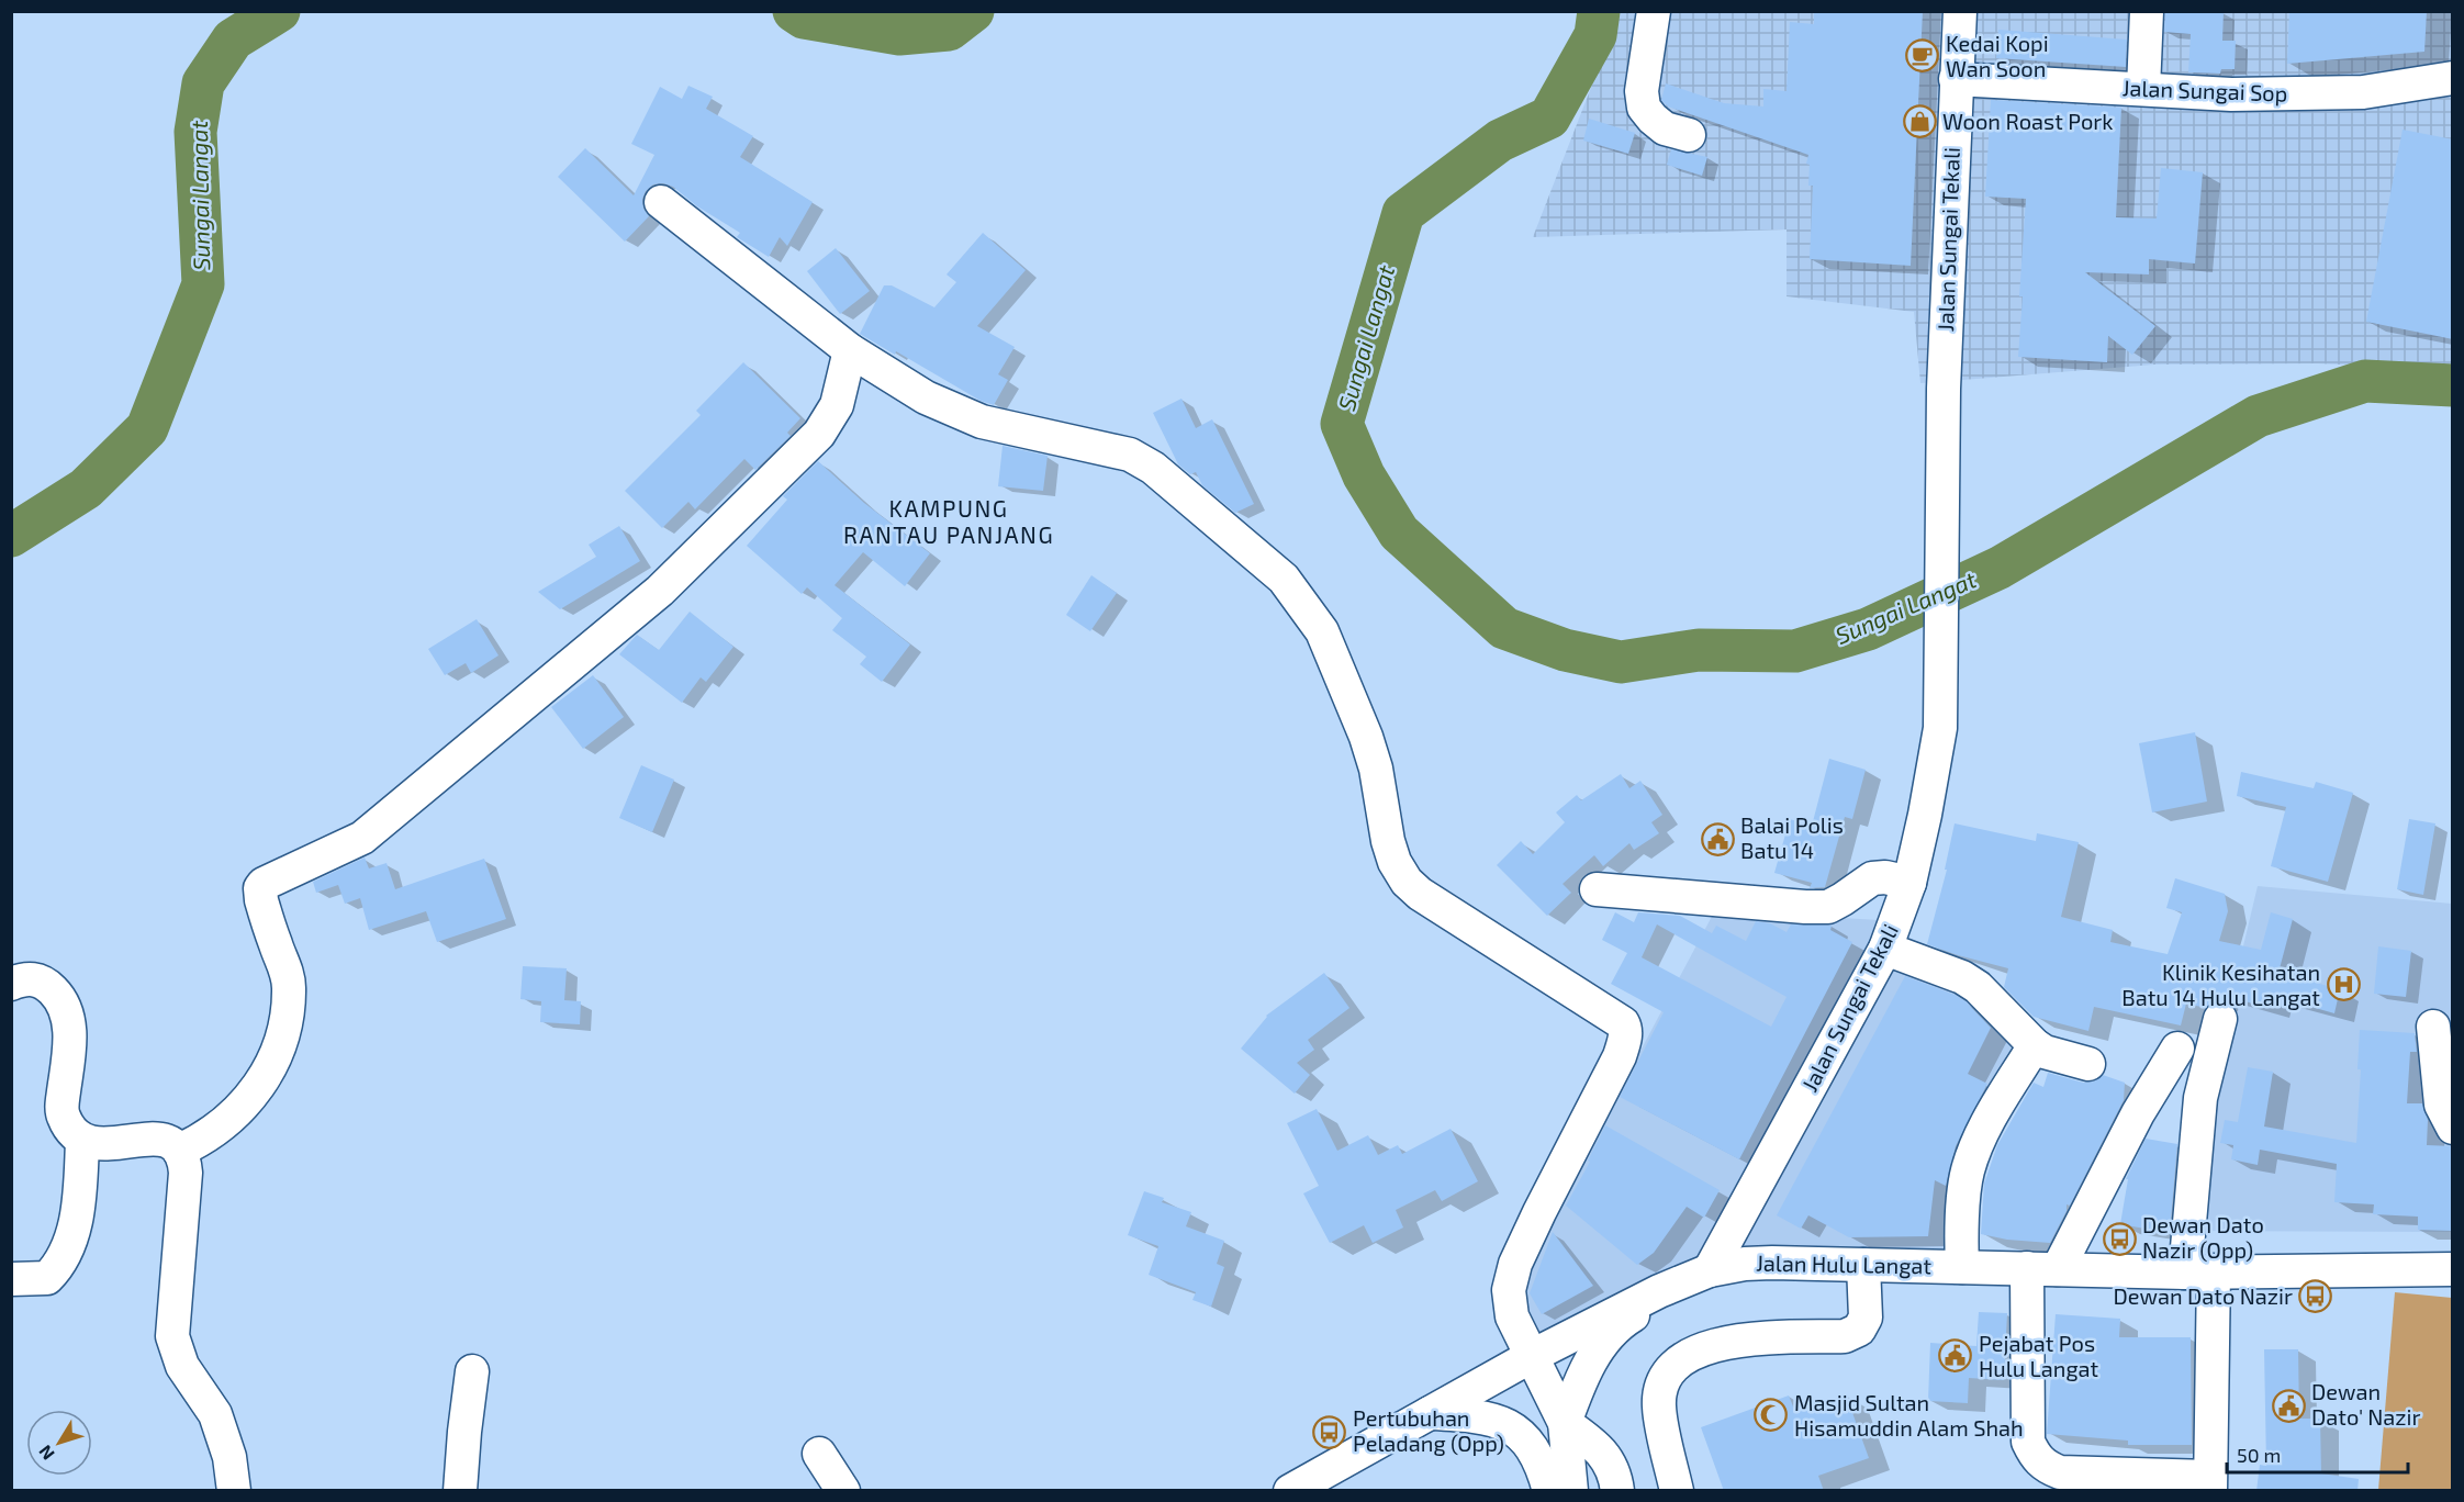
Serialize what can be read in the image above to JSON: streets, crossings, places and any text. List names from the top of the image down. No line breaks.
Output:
{"streets":{"street":["Jalan Sungai Sop","Jalan Sungai Tekali","Jalan Hulu Langat"]},"crossings":[["Jalan Sungai Sop","Jalan Sungai Tekali"],["Jalan Sungai Tekali","Jalan Hulu Langat"]],"districts":["KAMPUNG RANTAU PANJANG"],"water":["Sungai Langat"],"places":{"cafe":["Kedai Kopi Wan Soon"],"shop":["Woon Roast Pork"],"public building":["Balai Polis Batu 14","Pejabat Pos Hulu Langat","Dewan Dato' Nazir"],"hospital":["Klinik Kesihatan Batu 14 Hulu Langat"],"bus stop":["Dewan Dato Nazir (Opp)","Dewan Dato Nazir","Pertubuhan Peladang (Opp)"],"mosque":["Masjid Sultan Hisamuddin Alam Shah"]},"scale_bar":"50 m","north":"bottom left"}
